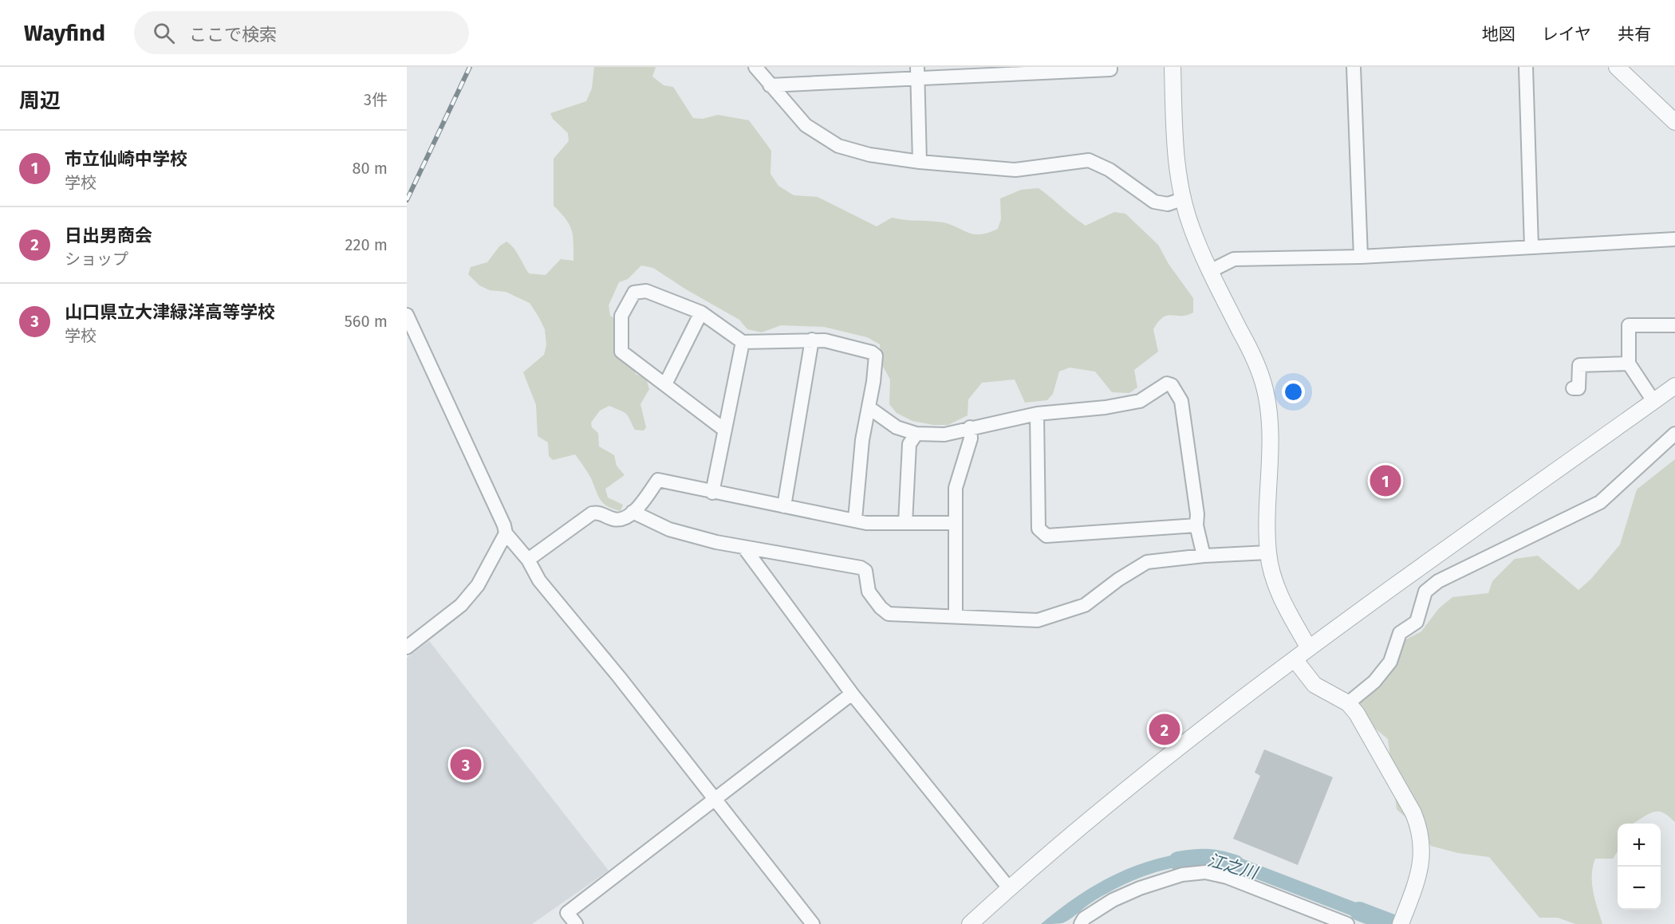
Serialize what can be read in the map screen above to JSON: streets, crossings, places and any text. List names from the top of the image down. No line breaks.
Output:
{"water":["江之川"],"page":{"header":"Wayfind","search":"ここで検索","nav":["地図","レイヤ","共有"],"heading":["周辺","3件"],"list":[{"mark":"1","name":"市立仙崎中学校","note":"学校","value":"80 m"},{"mark":"2","name":"日出男商会","note":"ショップ","value":"220 m"},{"mark":"3","name":"山口県立大津緑洋高等学校","note":"学校","value":"560 m"}],"pins":["1","2","3"],"map_buttons":["+","−"]}}
